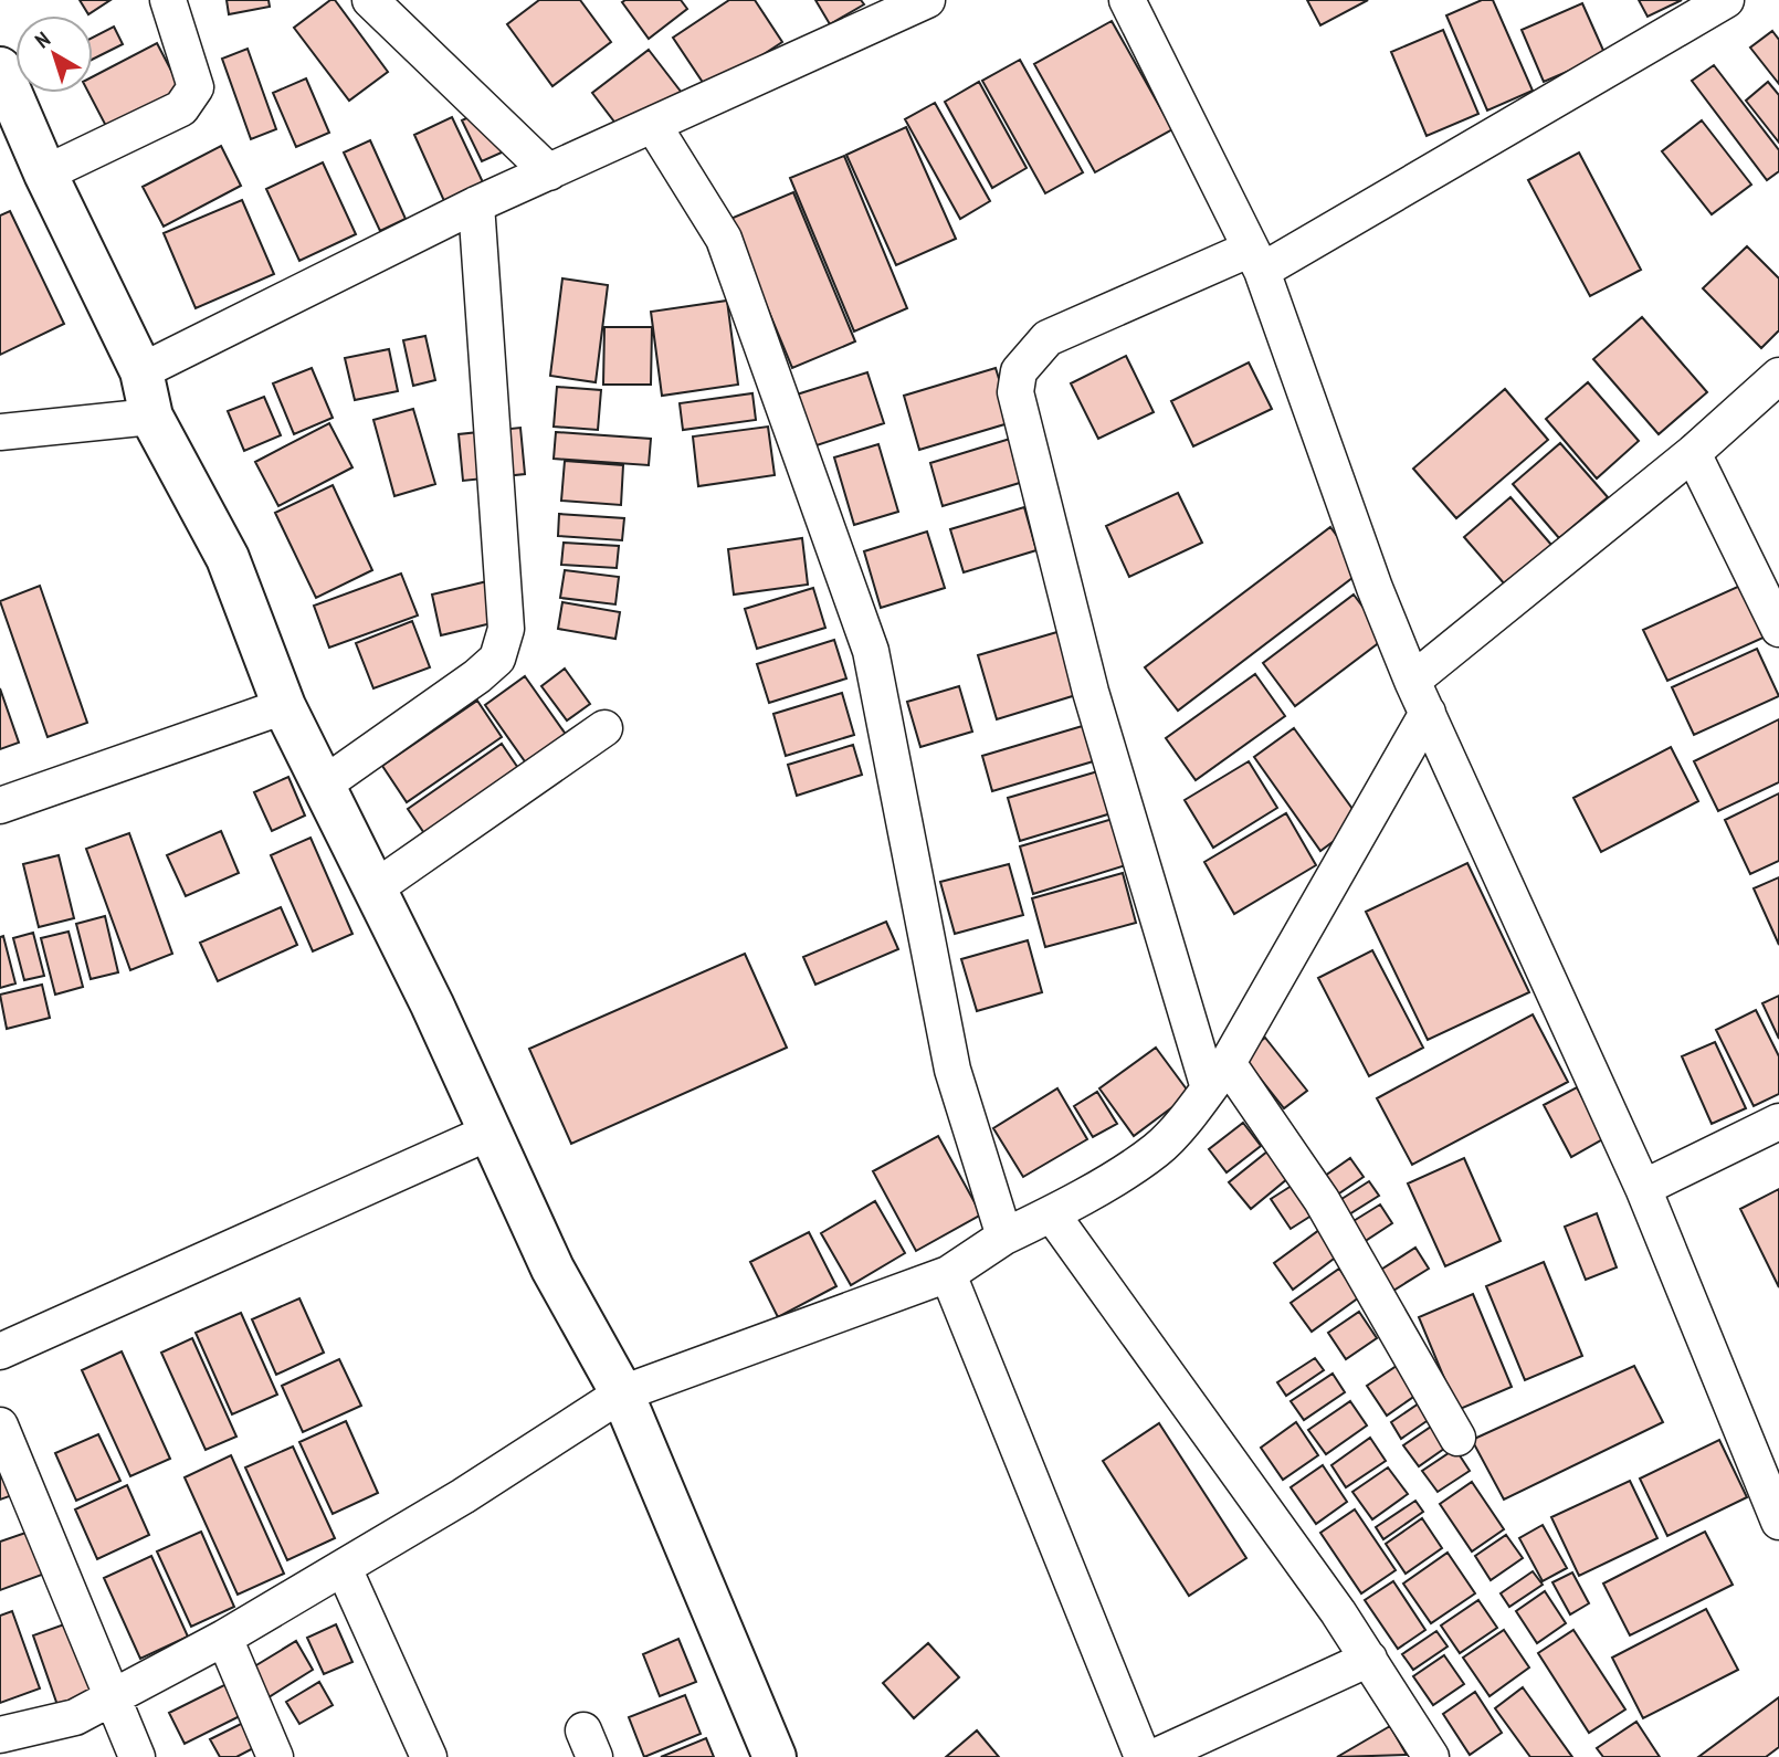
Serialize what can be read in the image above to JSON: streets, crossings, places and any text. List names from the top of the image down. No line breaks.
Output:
{"north":"top left"}
